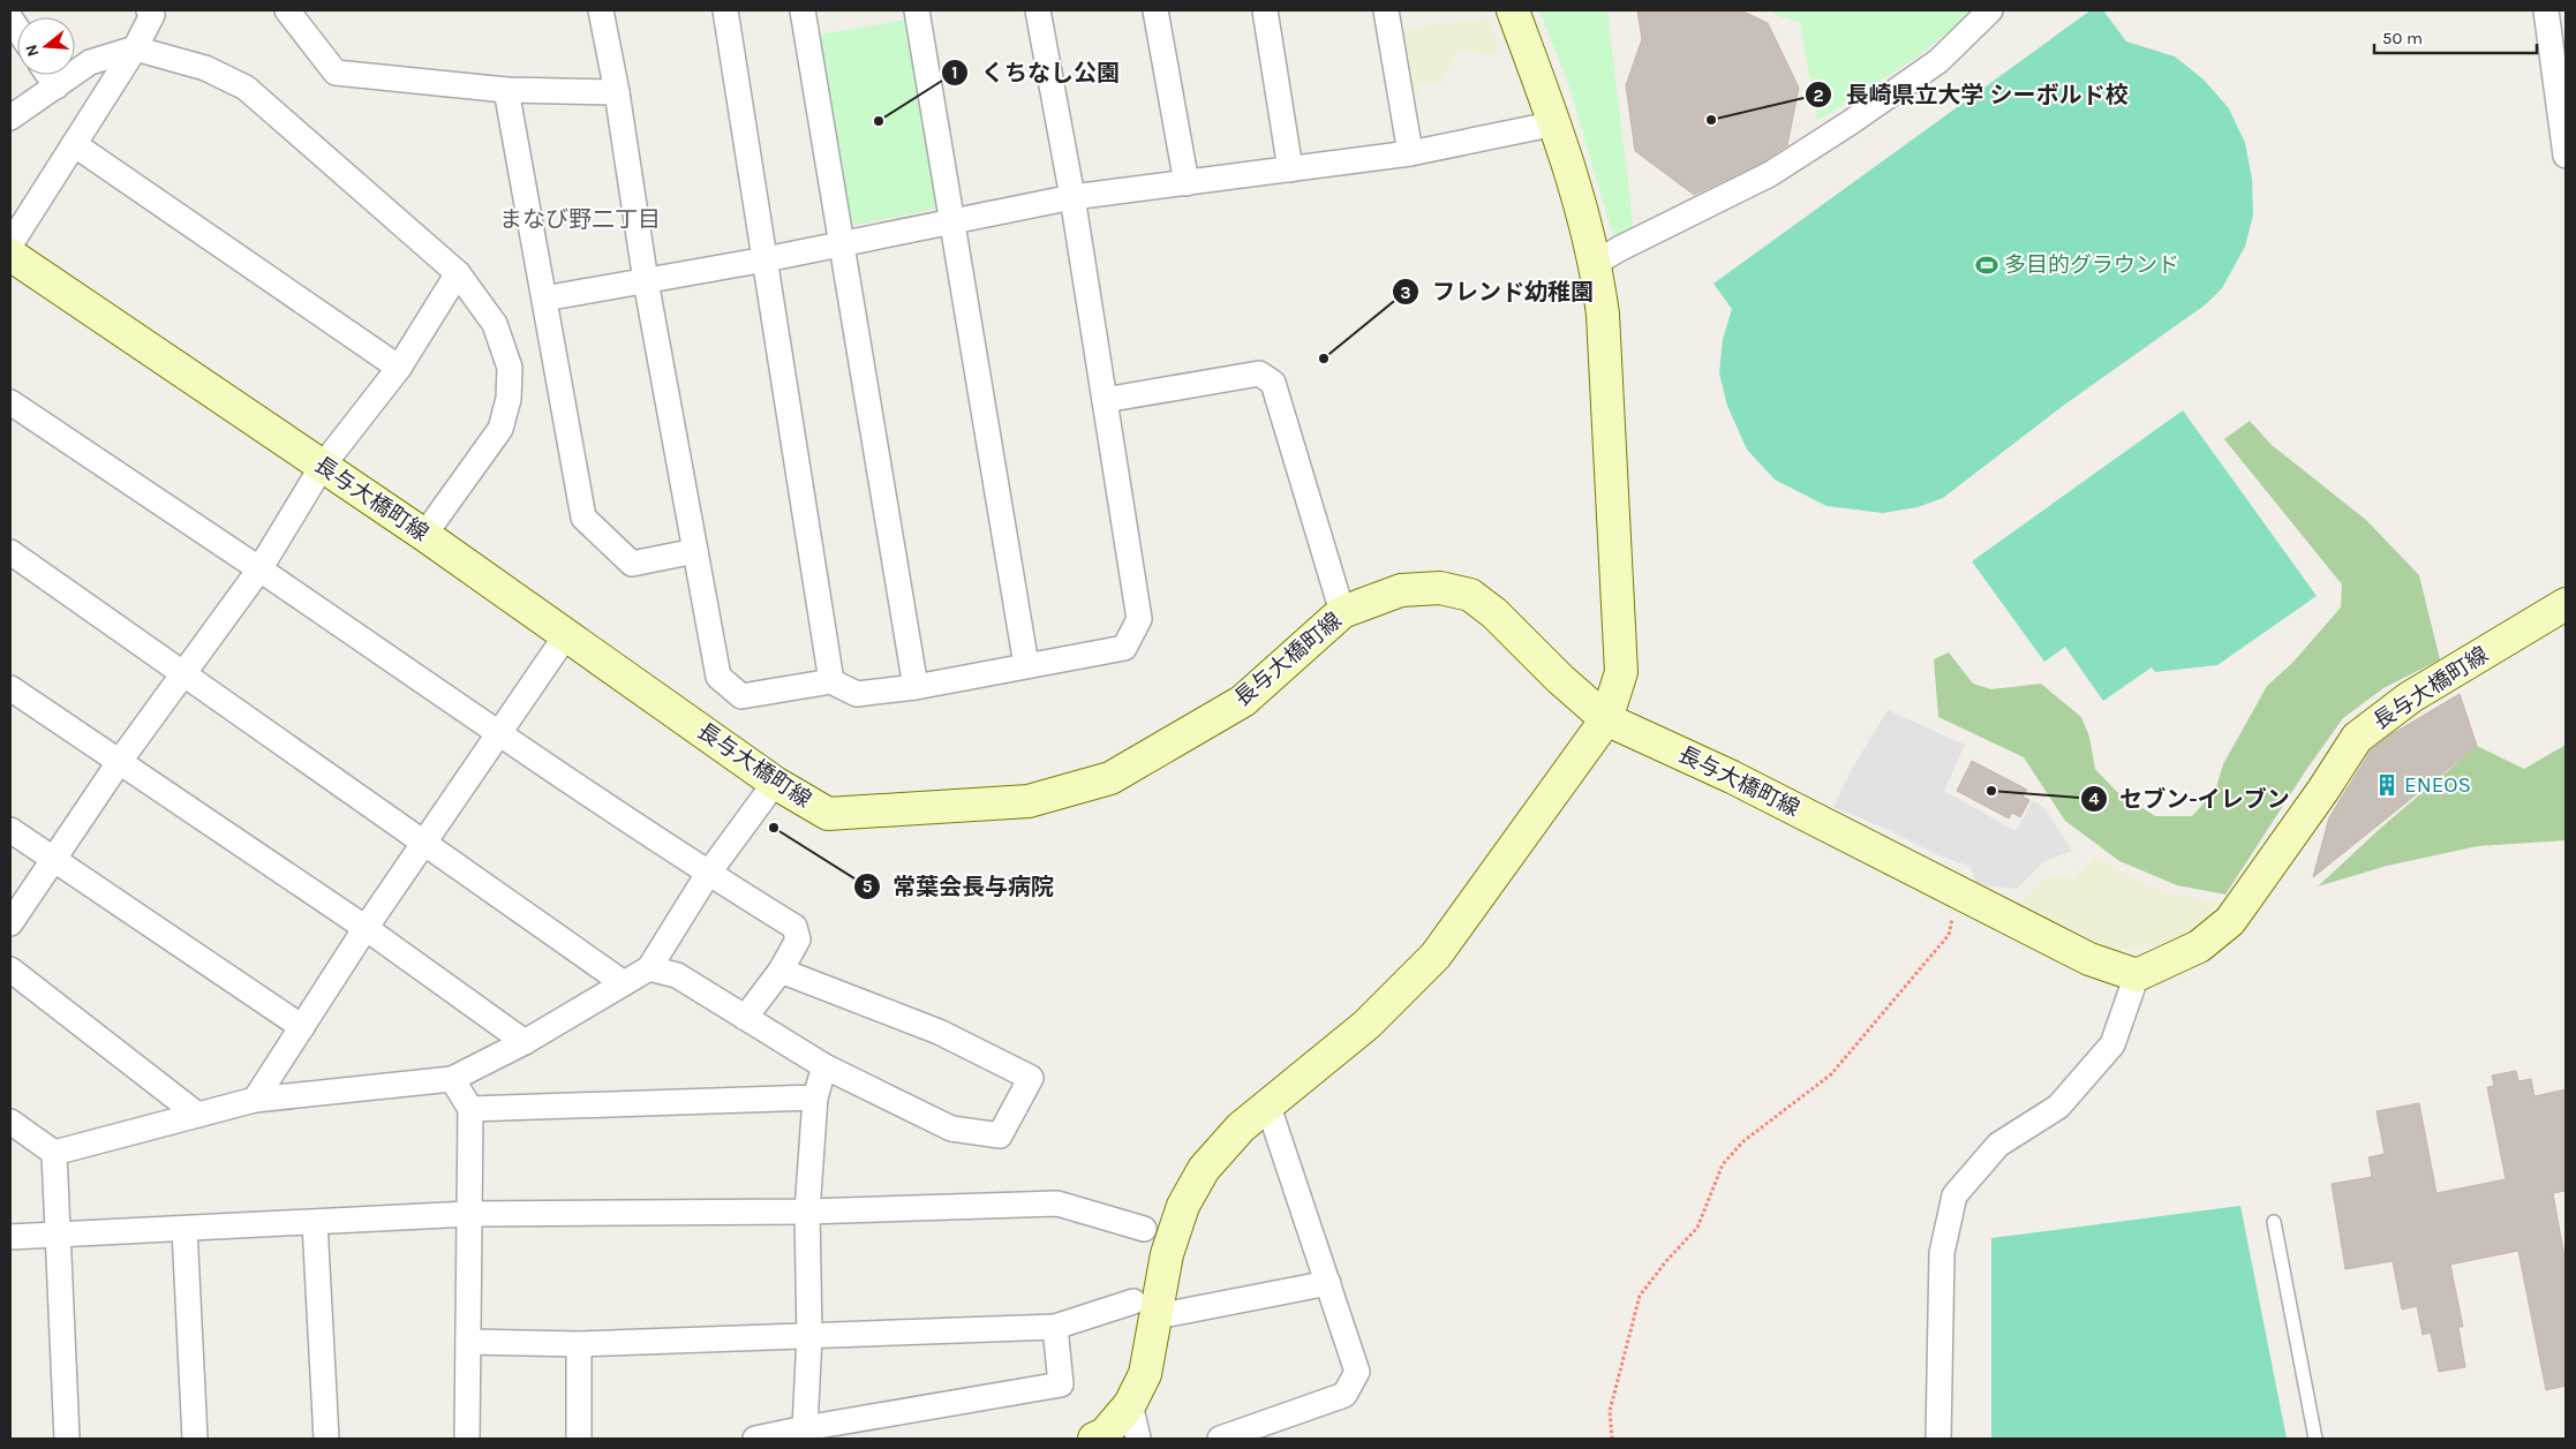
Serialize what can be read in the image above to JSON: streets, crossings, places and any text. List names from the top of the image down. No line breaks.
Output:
{"streets":{"main road":["長与大橋町線"]},"districts":["まなび野二丁目"],"places":{"other":["長崎県立大学 シーボルド校","くちなし公園","フレンド幼稚園","セブン-イレブン","常葉会長与病院"],"sports":["多目的グラウンド"],"building":["ENEOS"]},"scale_bar":"50 m","north":"left"}
